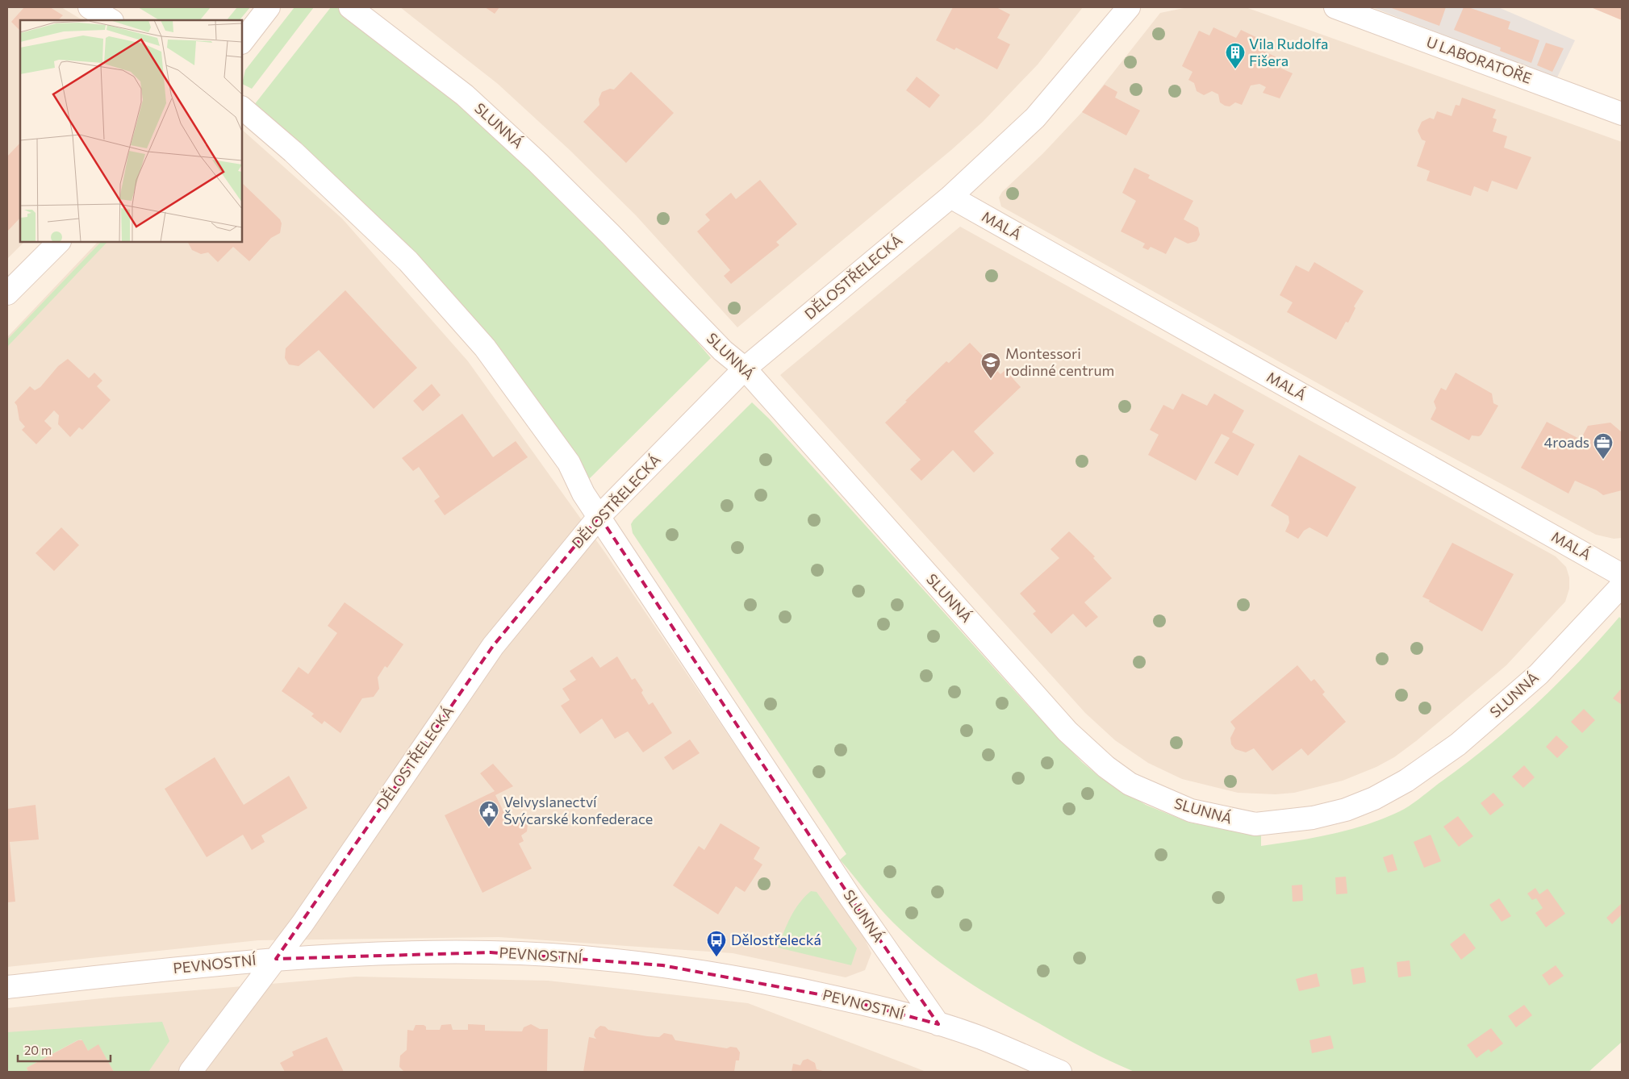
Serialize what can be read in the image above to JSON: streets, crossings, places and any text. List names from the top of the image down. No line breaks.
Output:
{"streets":{"street":["U LABORATOŘE","SLUNNÁ","MALÁ","DĚLOSTŘELECKÁ","PEVNOSTNÍ"]},"crossings":[["SLUNNÁ","DĚLOSTŘELECKÁ"],["SLUNNÁ","PEVNOSTNÍ"],["MALÁ","DĚLOSTŘELECKÁ"],["DĚLOSTŘELECKÁ","PEVNOSTNÍ"]],"places":{"building":["Vila Rudolfa Fišera"],"school or university":["Montessori rodinné centrum"],"office":["4roads"],"public building":["Velvyslanectví Švýcarské konfederace"],"bus stop":["Dělostřelecká"]},"scale_bar":"20 m"}
